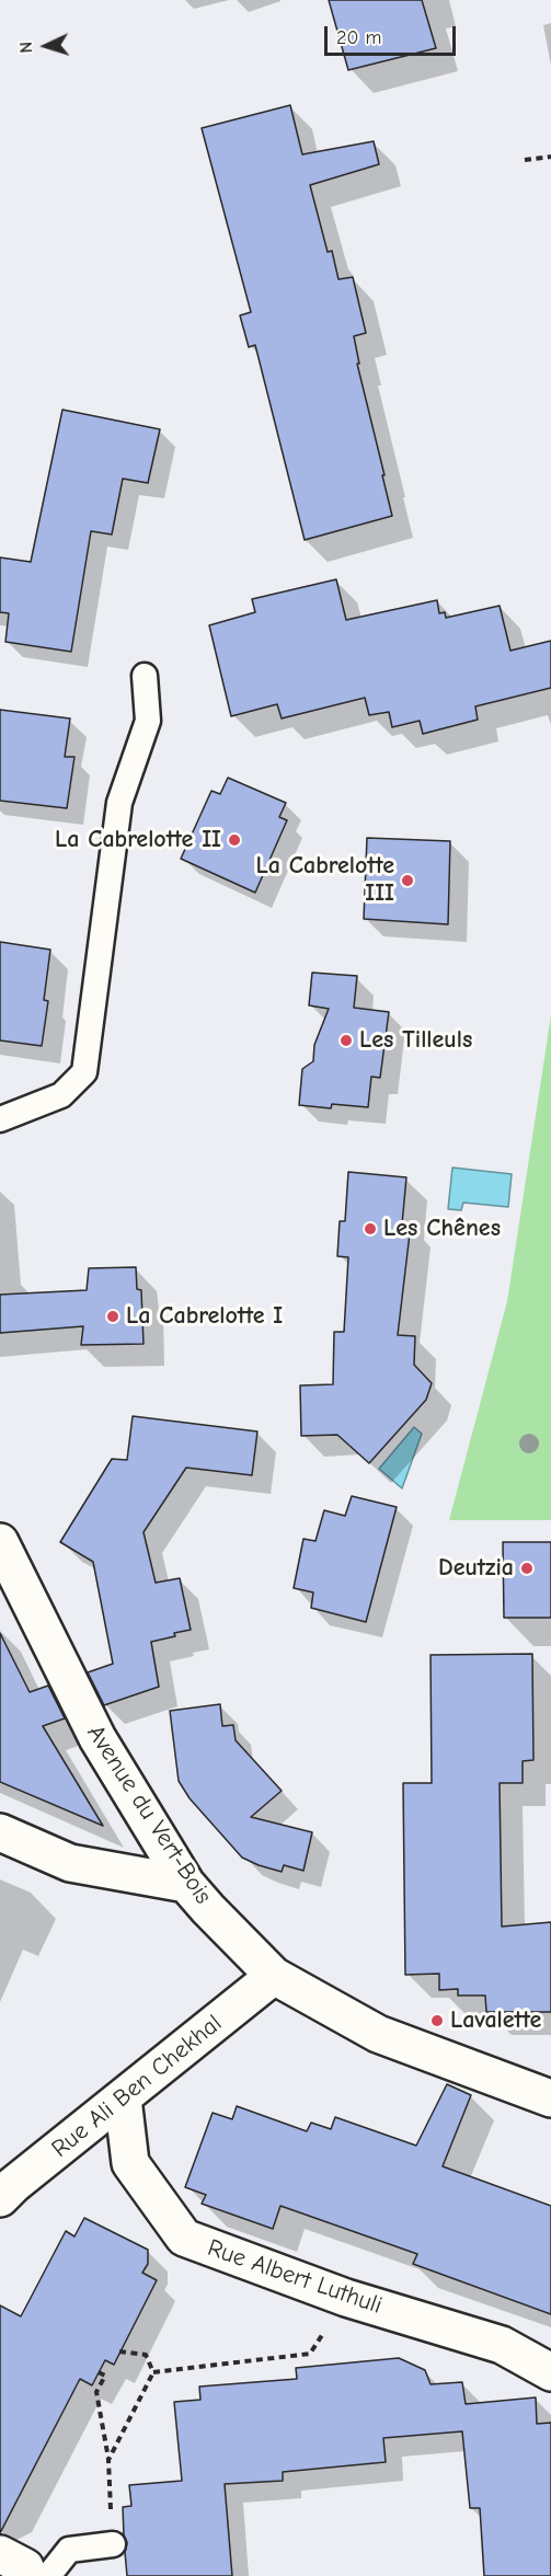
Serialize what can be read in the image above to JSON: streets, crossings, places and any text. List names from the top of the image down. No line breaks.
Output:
{"streets":{"street":["Avenue du Vert-Bois","Rue Ali Ben Chekhal","Rue Albert Luthuli"]},"crossings":[["Avenue du Vert-Bois","Rue Ali Ben Chekhal"],["Rue Ali Ben Chekhal","Rue Albert Luthuli"]],"places":["La Cabrelotte II","La Cabrelotte III","Les Tilleuls","Les Chênes","La Cabrelotte I","Deutzia","Lavalette"],"scale_bar":"20 m","north":"left"}
